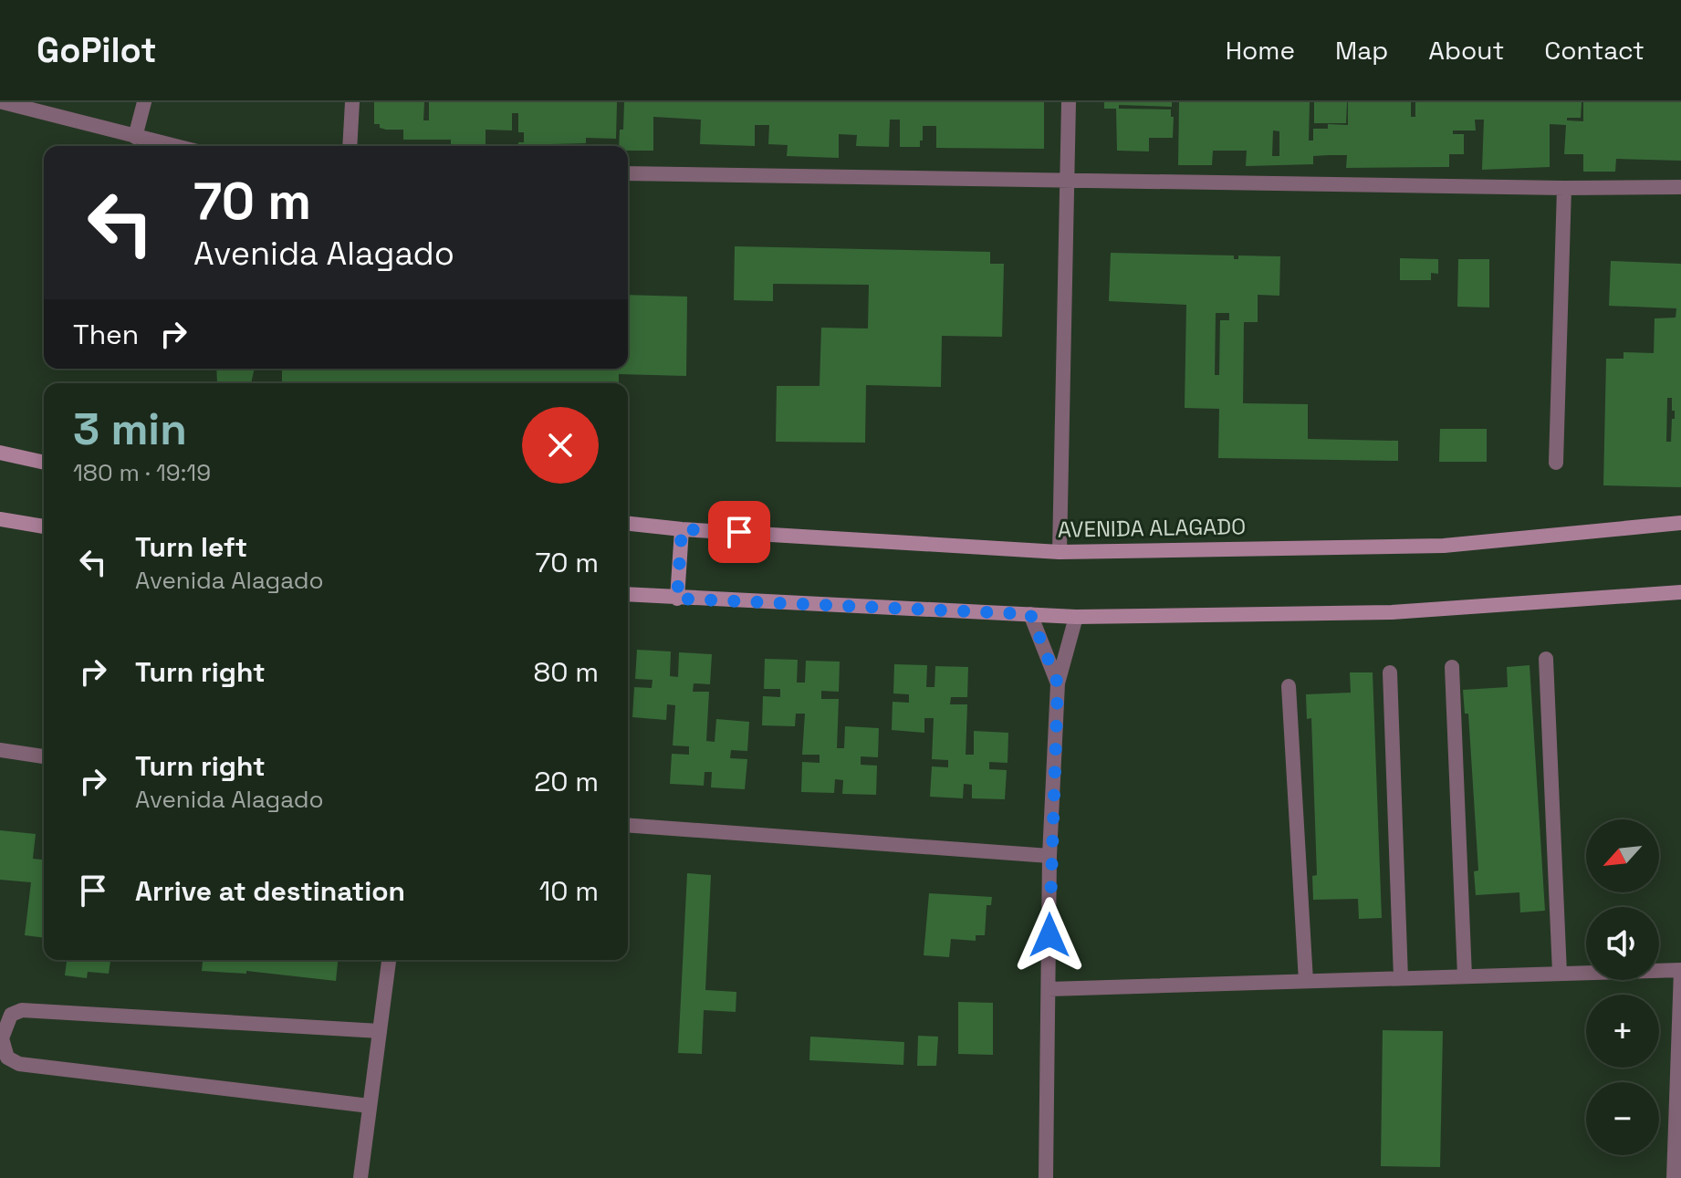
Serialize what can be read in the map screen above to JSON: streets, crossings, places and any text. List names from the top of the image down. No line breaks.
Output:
{"streets":{"main road":["AVENIDA ALAGADO"]},"north":"bottom left","page":{"header":"GoPilot","nav":["Home","Map","About","Contact"],"turn":["70 m","Avenida Alagado"],"then":"Then","heading":["3 min","180 m · 19:19"],"list":[{"name":"Turn left","note":"Avenida Alagado","value":"70 m"},{"name":"Turn right","value":"80 m"},{"name":"Turn right","note":"Avenida Alagado","value":"20 m"},{"name":"Arrive at destination","value":"10 m"}],"map_buttons":["+","−"]}}
